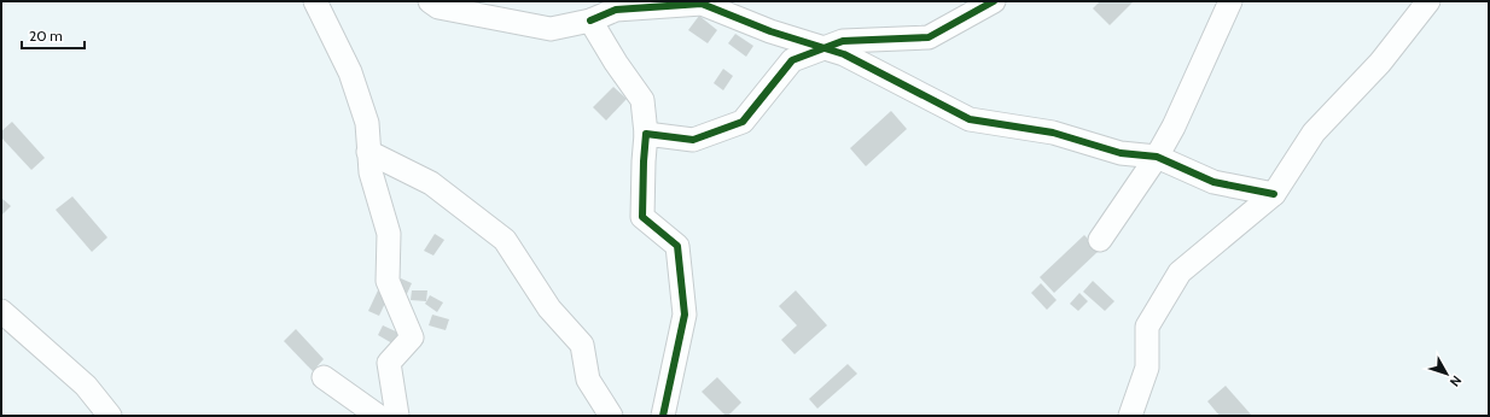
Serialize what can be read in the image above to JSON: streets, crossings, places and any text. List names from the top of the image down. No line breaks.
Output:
{"scale_bar":"20 m","north":"bottom right"}
